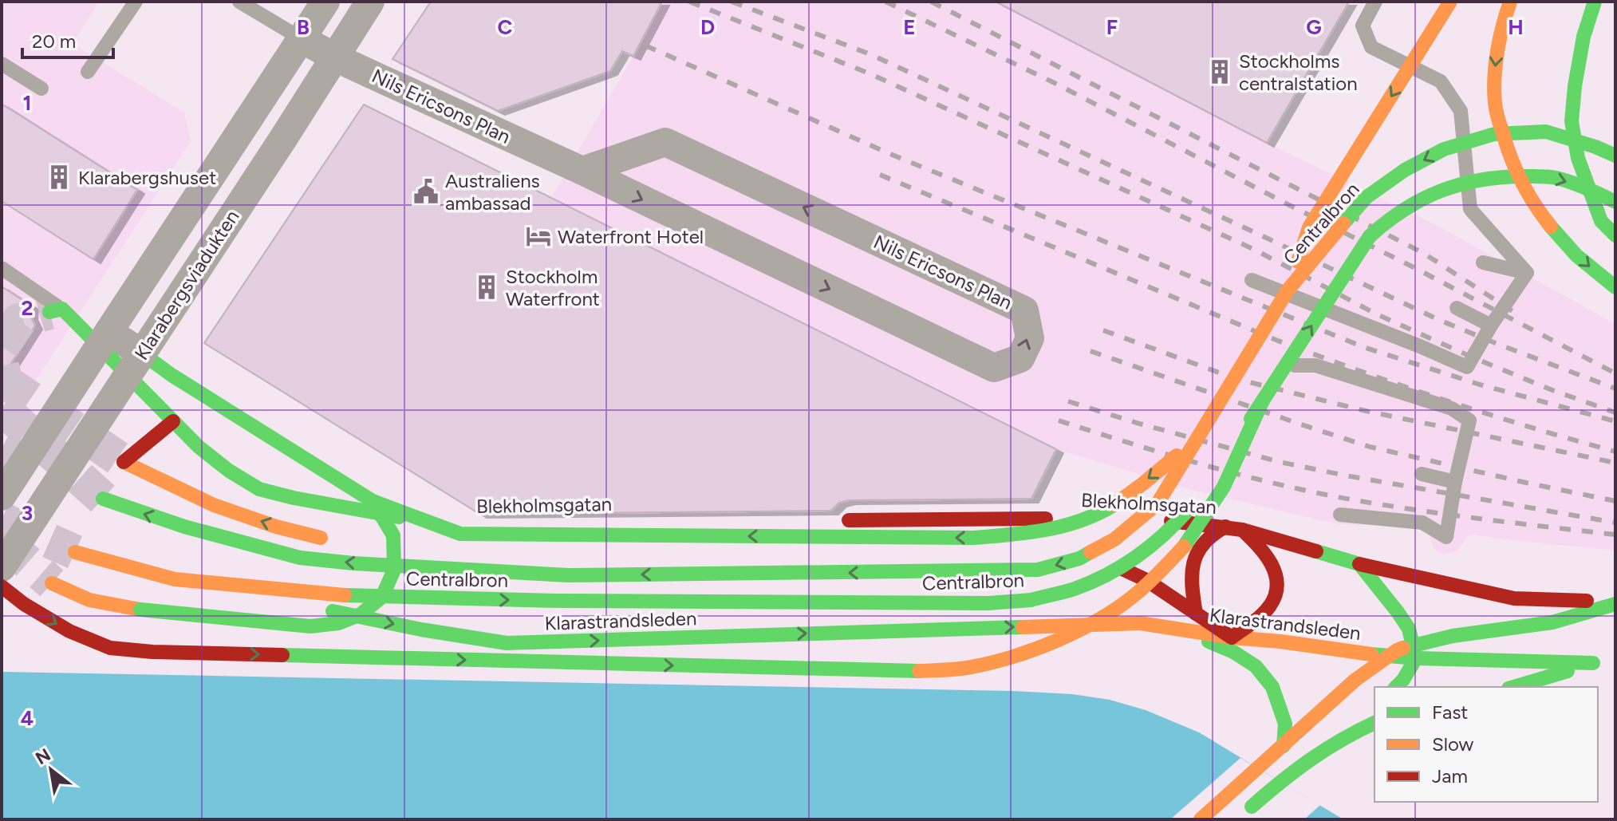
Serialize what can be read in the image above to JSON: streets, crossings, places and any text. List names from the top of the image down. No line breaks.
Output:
{"streets":{"main road":["Centralbron","Blekholmsgatan","Klarastrandsleden"],"street":["Nils Ericsons Plan","Klarabergsviadukten"]},"crossings":[["Nils Ericsons Plan","Klarabergsviadukten"],["Centralbron","Klarastrandsleden"],["Blekholmsgatan","Klarastrandsleden"]],"places":{"building":["Stockholms centralstation","Klarabergshuset","Stockholm Waterfront"],"public building":["Australiens ambassad"],"hotel":["Waterfront Hotel"]},"legend":["Fast","Slow","Jam"],"scale_bar":"20 m","north":"top left","grid":{"columns":["B","C","D","E","F","G","H"],"rows":["1","2","3","4"]}}
